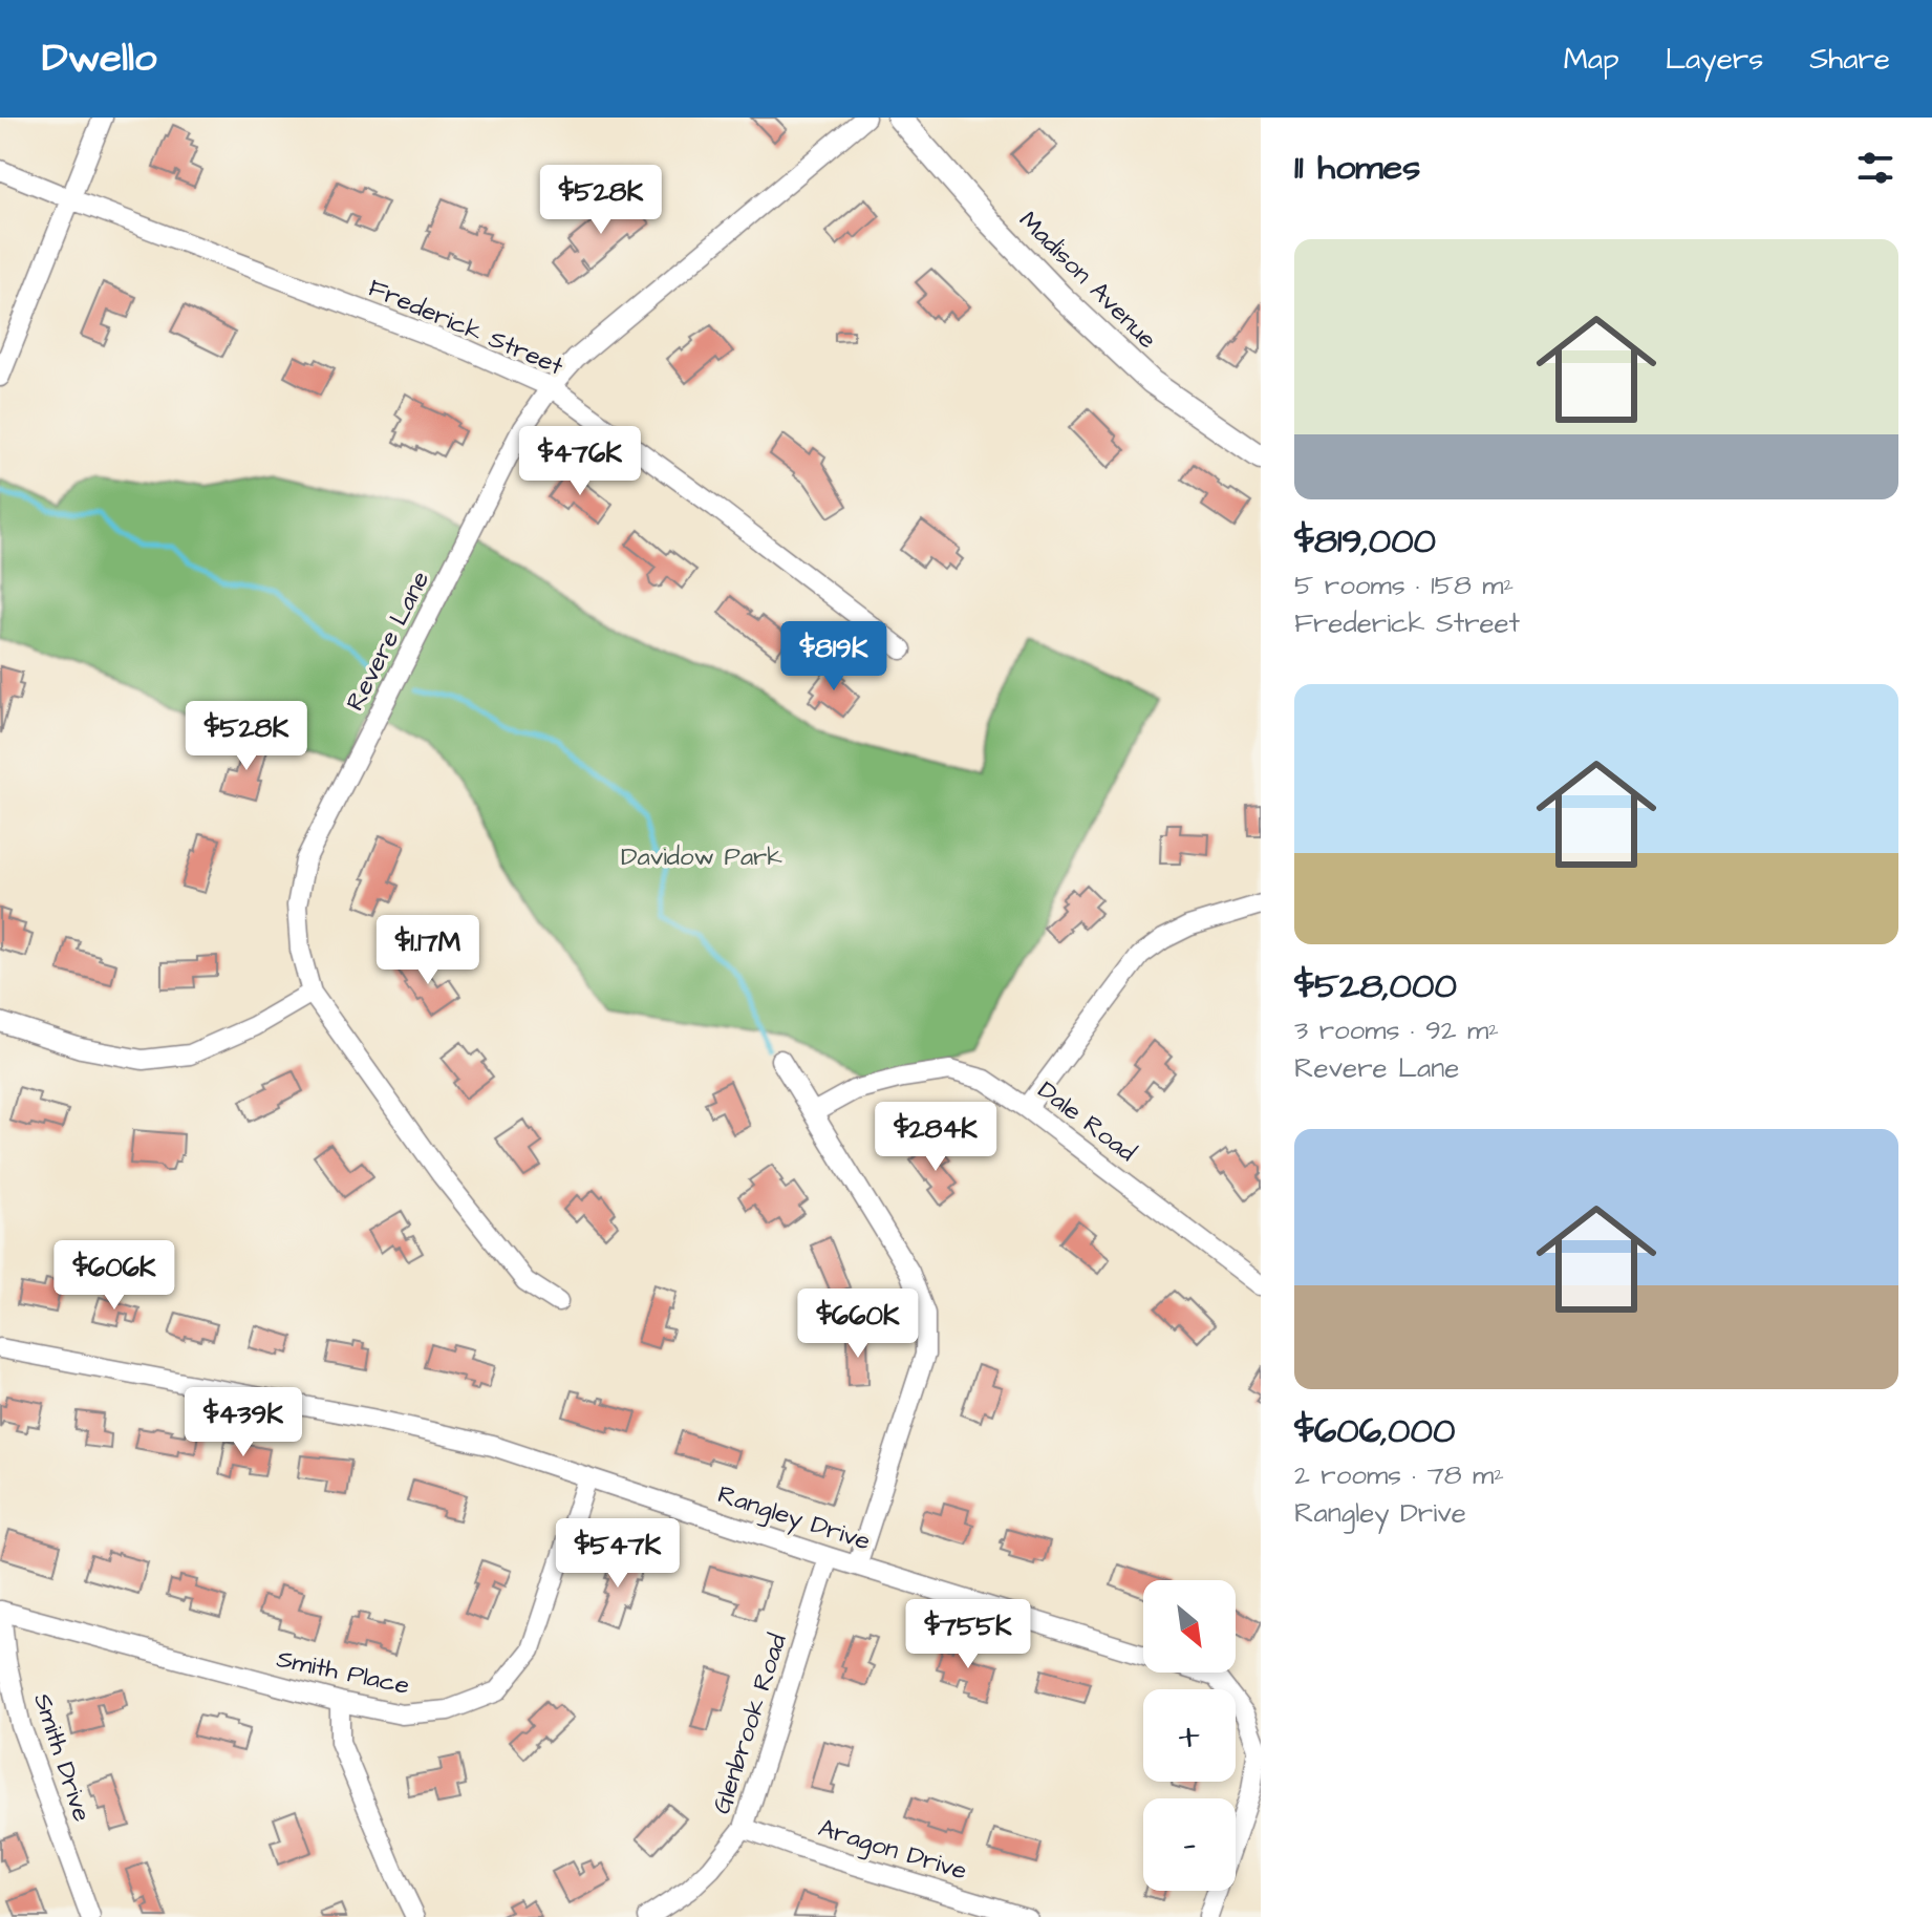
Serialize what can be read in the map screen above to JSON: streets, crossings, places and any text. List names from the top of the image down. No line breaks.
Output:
{"streets":{"street":["Madison Avenue","Frederick Street","Revere Lane","Dale Road","Rangley Drive","Smith Place","Glenbrook Road","Smith Drive","Aragon Drive"]},"crossings":[["Frederick Street","Revere Lane"],["Rangley Drive","Smith Place"],["Rangley Drive","Glenbrook Road"],["Smith Place","Smith Drive"],["Glenbrook Road","Aragon Drive"]],"parks":["Davidow Park"],"north":"bottom right","page":{"header":"Dwello","nav":["Map","Layers","Share"],"heading":"11 homes","price":["$528K","$476K","$819K","$528K","$1.17M","$284K","$606K","$660K","$439K","$547K","$755K"],"list":[{"name":"$819,000","note":"5 rooms · 158 m² · Frederick Street"},{"name":"$528,000","note":"3 rooms · 92 m² · Revere Lane"},{"name":"$606,000","note":"2 rooms · 78 m² · Rangley Drive"}],"map_buttons":["+","−"]}}
